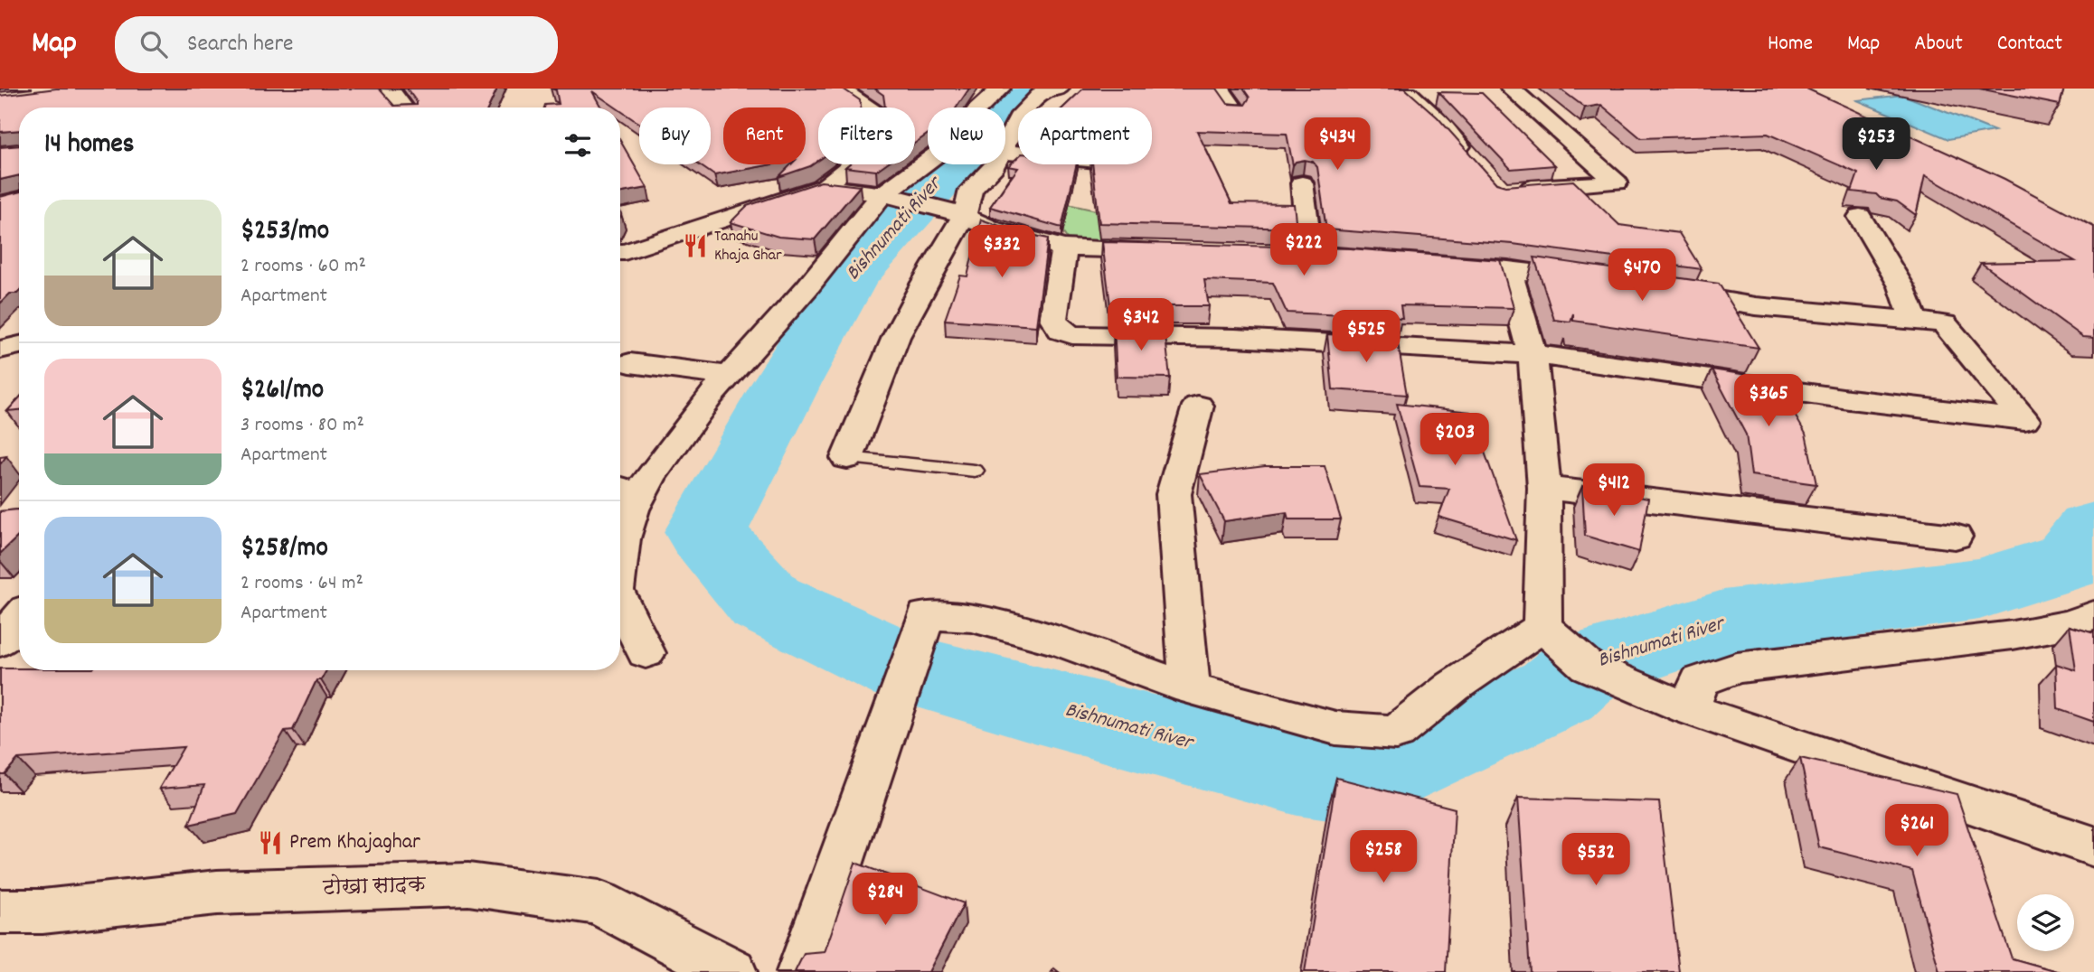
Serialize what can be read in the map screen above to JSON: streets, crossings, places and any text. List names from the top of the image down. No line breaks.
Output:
{"streets":{"street":["टोखा सादक"]},"water":["Bishnumati River"],"places":{"restaurant":["Tanahu Khaja Ghar","Prem Khajaghar"]},"page":{"header":"Map","search":"Search here","nav":["Home","Map","About","Contact"],"chip":["Buy","Rent","Filters","New","Apartment"],"heading":"14 homes","price":["$434","$253","$222","$332","$470","$342","$525","$365","$203","$412","$261","$258","$532","$284"],"list":[{"name":"$253/mo","note":"2 rooms · 60 m² · Apartment"},{"name":"$261/mo","note":"3 rooms · 80 m² · Apartment"},{"name":"$258/mo","note":"2 rooms · 64 m² · Apartment"}]}}
